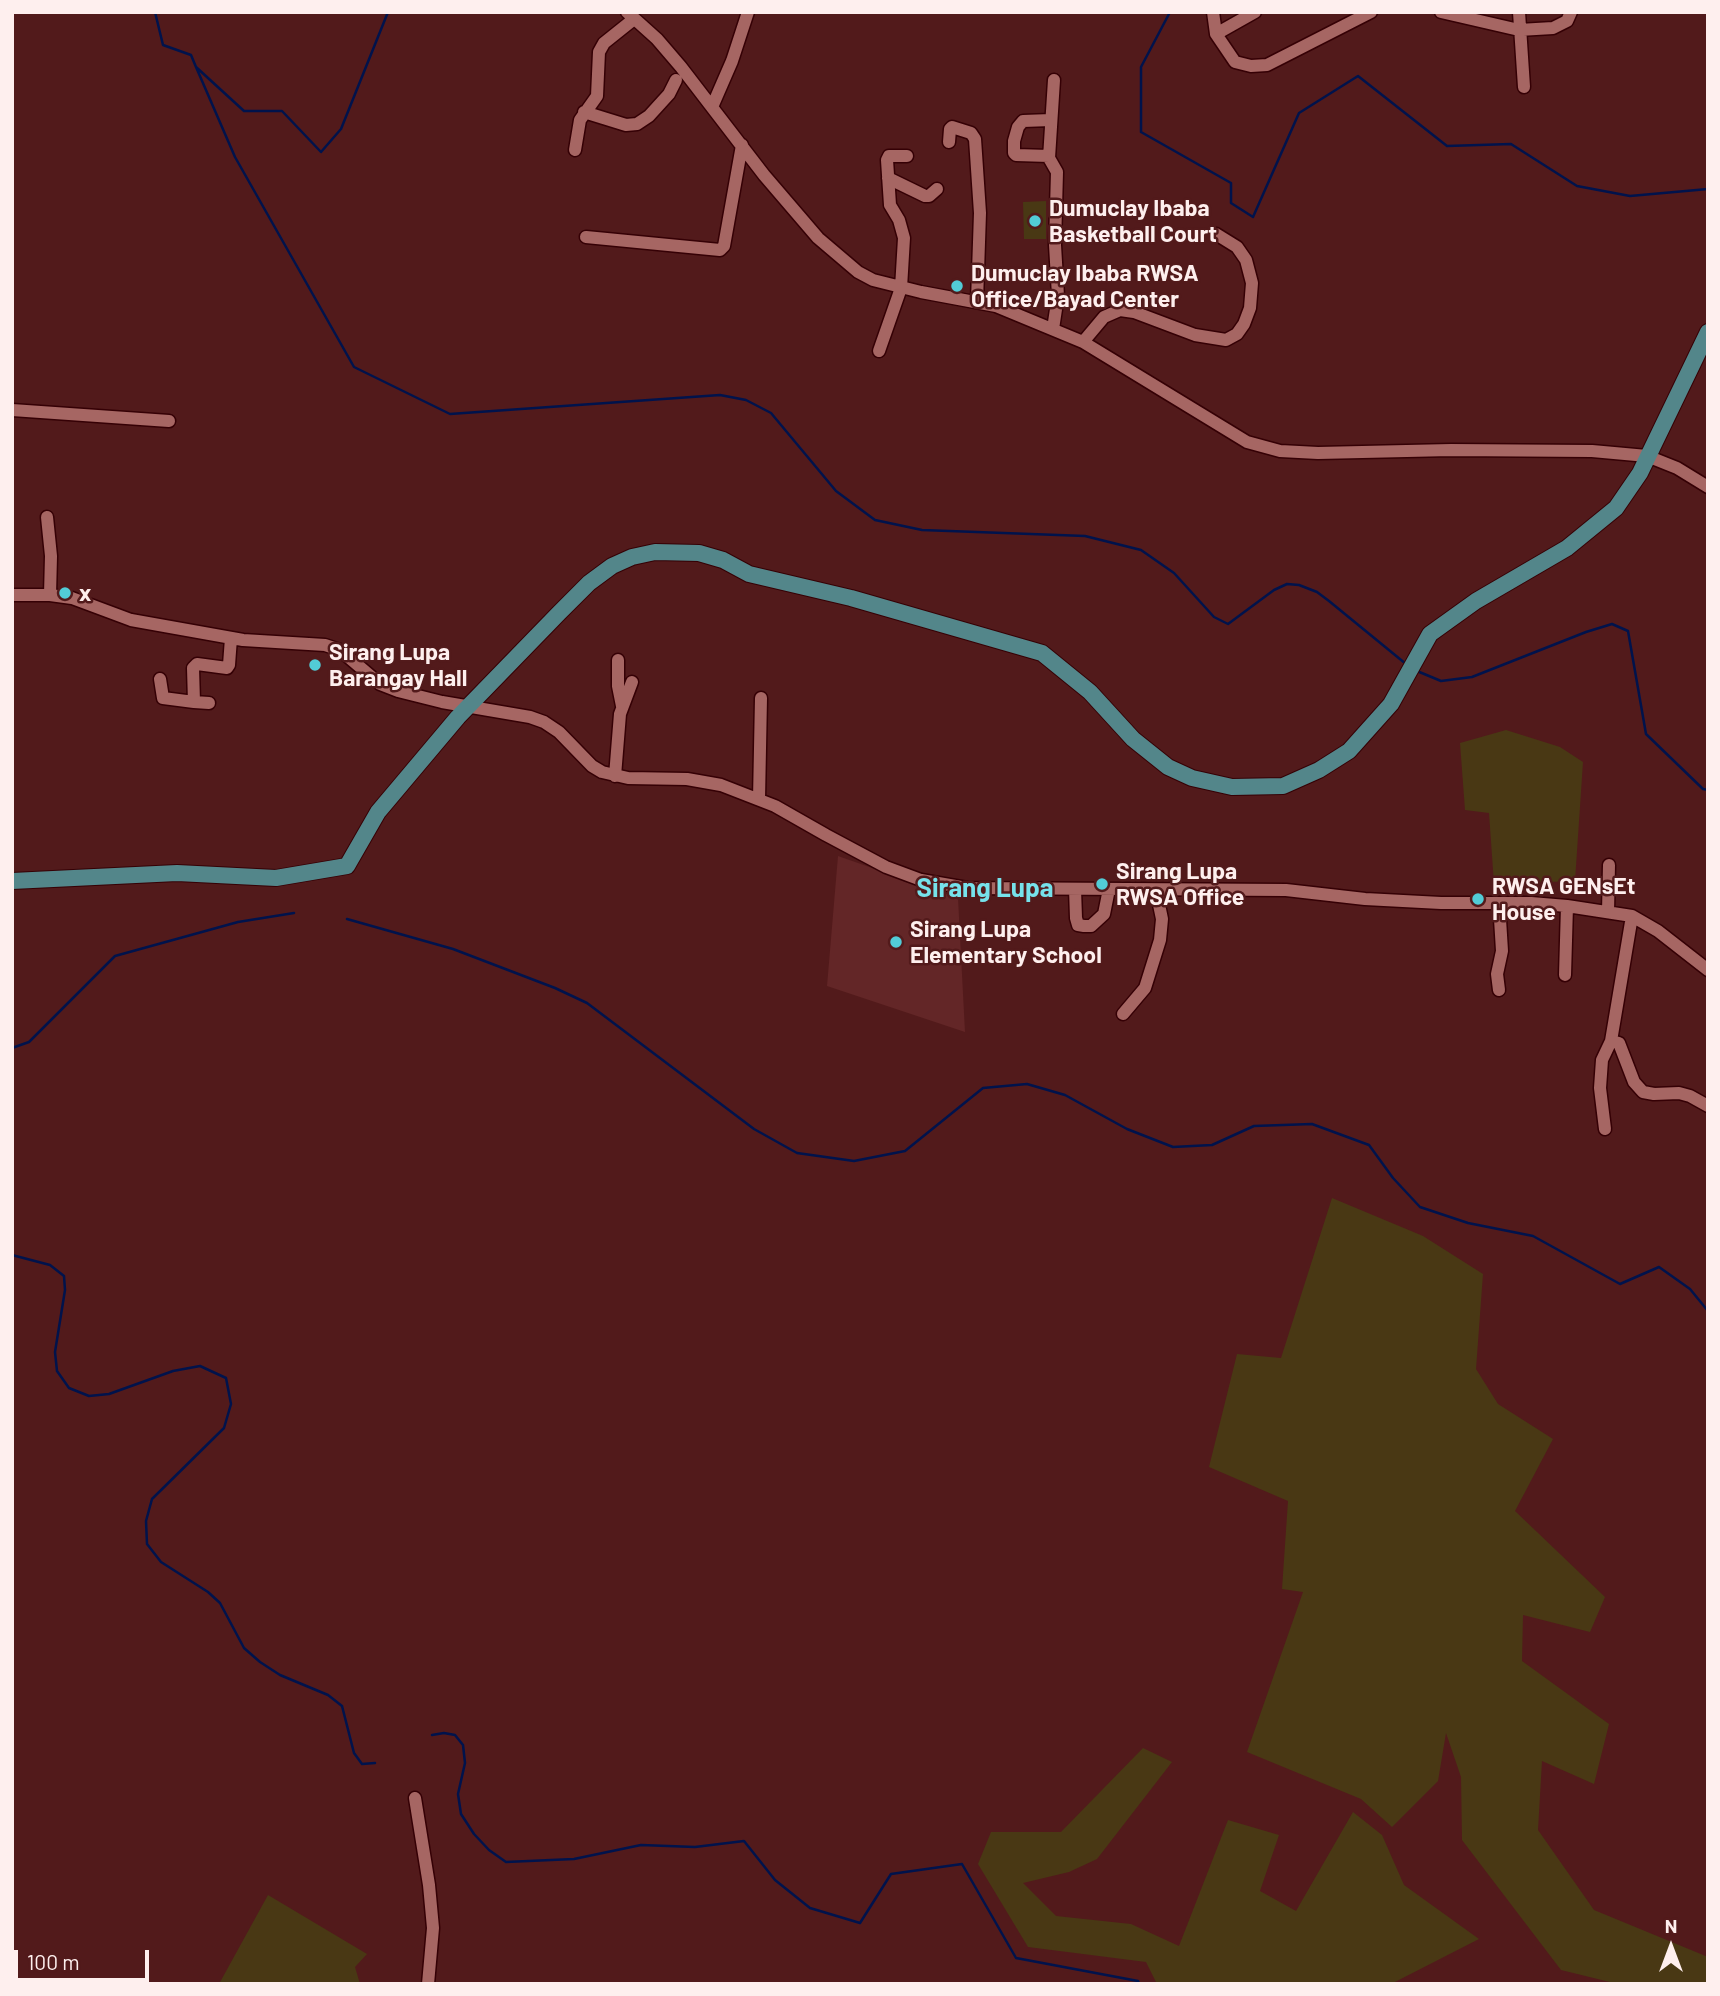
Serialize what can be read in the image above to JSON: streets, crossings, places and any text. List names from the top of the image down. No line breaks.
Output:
{"districts":["Sirang Lupa"],"places":["Dumuclay Ibaba Basketball Court","Dumuclay Ibaba RWSA Office/Bayad Center","x","Sirang Lupa Barangay Hall","Sirang Lupa RWSA Office","RWSA GENsEt House","Sirang Lupa Elementary School"],"scale_bar":"100 m","north":"top"}
